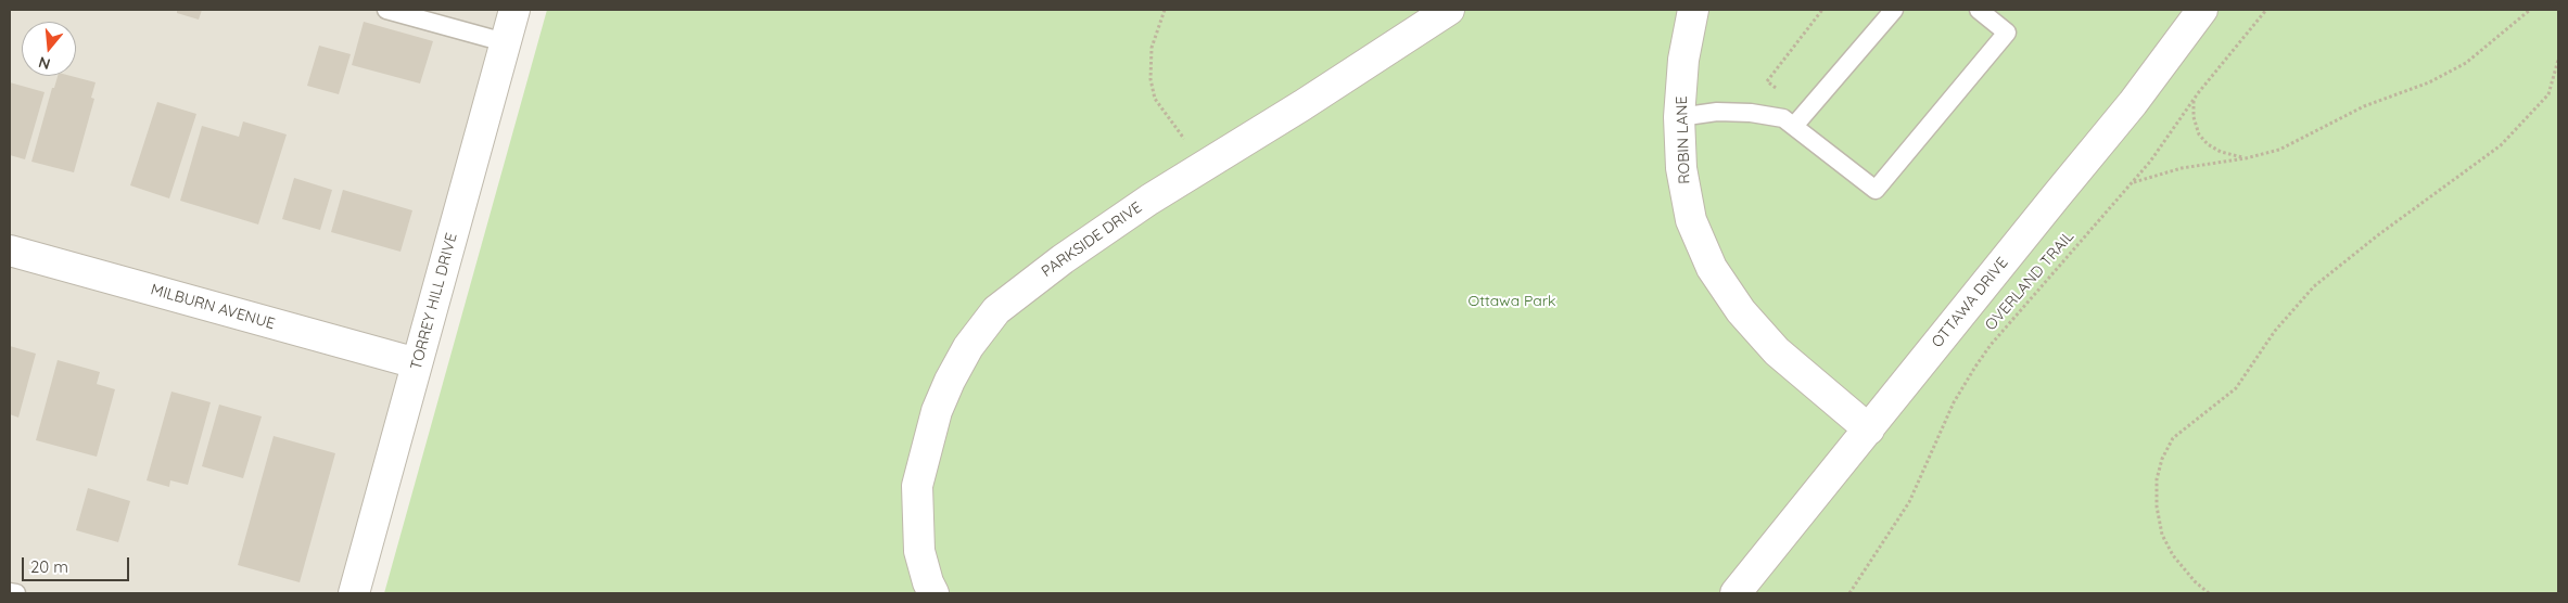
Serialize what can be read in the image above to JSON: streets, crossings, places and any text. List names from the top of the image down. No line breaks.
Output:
{"streets":{"street":["ROBIN LANE","PARKSIDE DRIVE","TORREY HILL DRIVE","OTTAWA DRIVE","MILBURN AVENUE"],"path":["OVERLAND TRAIL"]},"crossings":[["ROBIN LANE","OTTAWA DRIVE"],["TORREY HILL DRIVE","MILBURN AVENUE"]],"parks":["Ottawa Park"],"scale_bar":"20 m","north":"bottom"}
